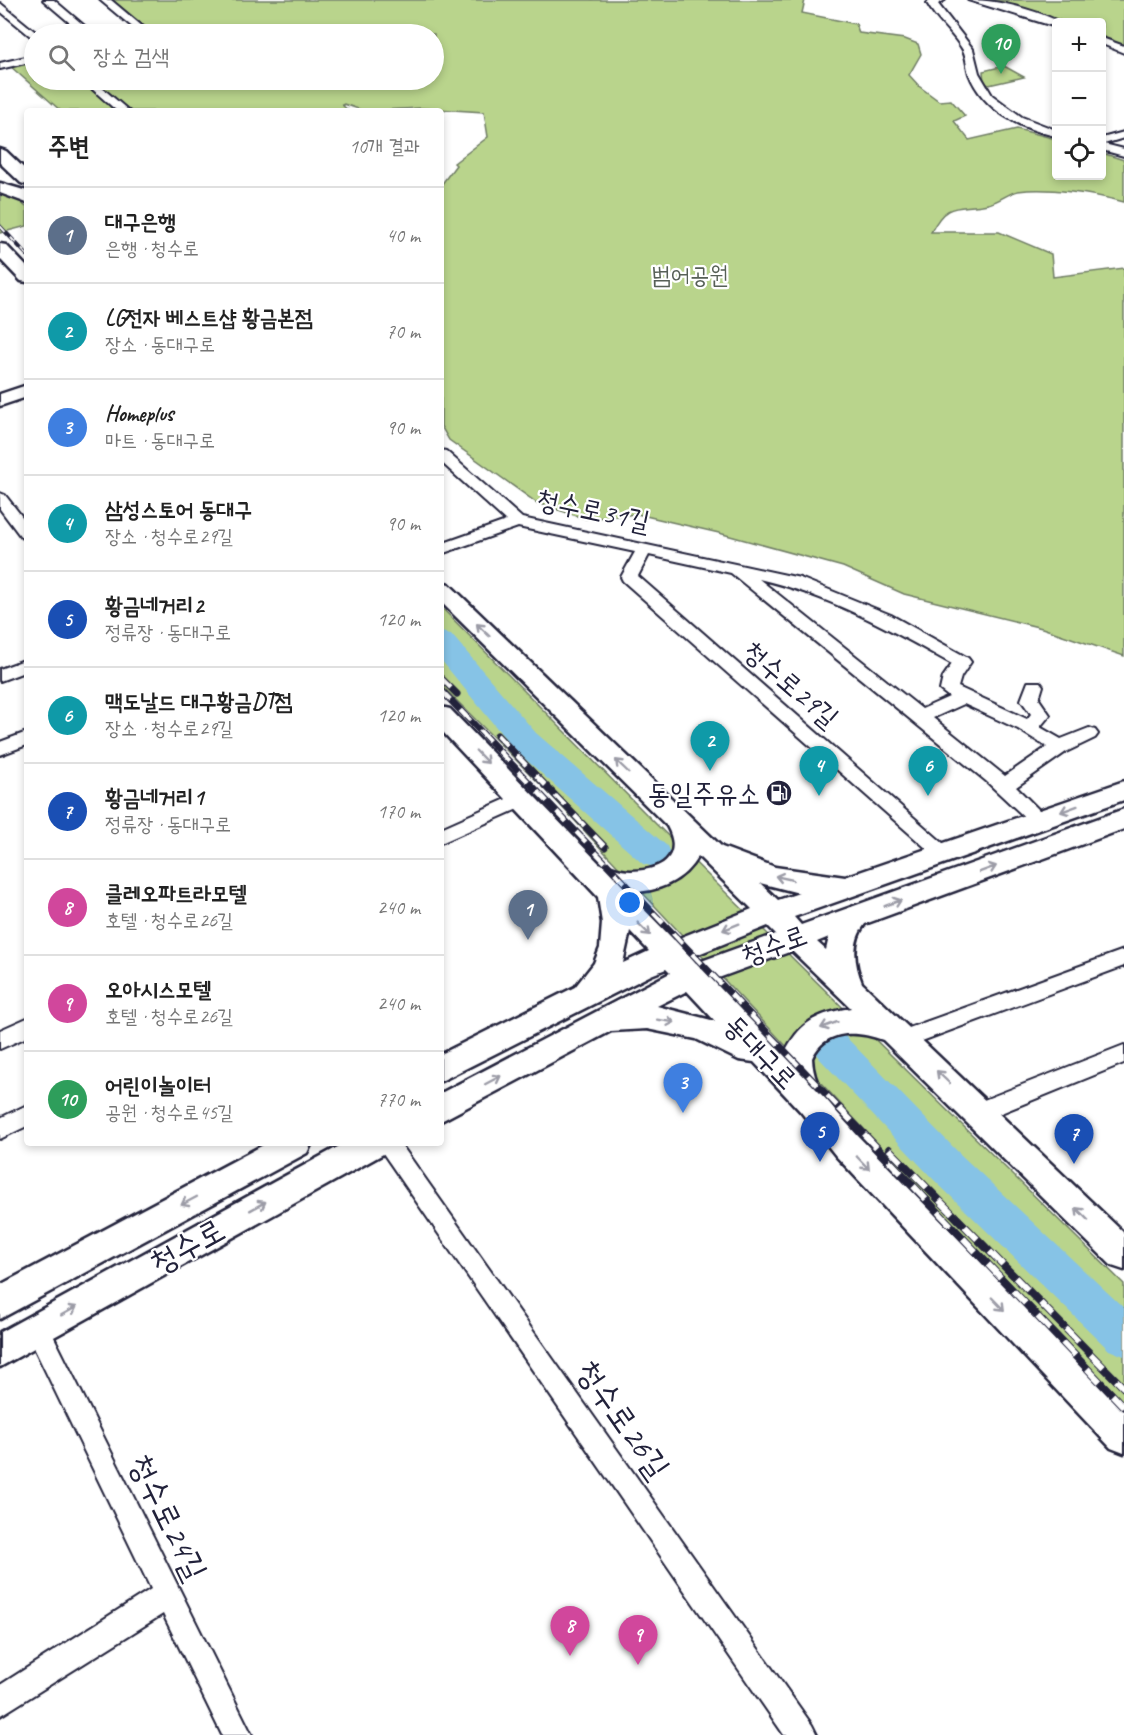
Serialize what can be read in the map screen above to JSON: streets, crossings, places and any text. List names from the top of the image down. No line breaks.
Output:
{"streets":{"main road":["청수로","동대구로"],"street":["청수로31길","청수로29길","청수로26길","청수로24길"]},"crossings":[["청수로31길","청수로29길"],["청수로31길","청수로"],["청수로29길","청수로"],["청수로","동대구로"],["청수로","청수로24길"]],"parks":["범어공원"],"places":{"fuel station":["동일주유소"]},"page":{"map_buttons":["+","−"],"pins":["10","2","4","6","1","3","5","7","8","9"],"search":"장소 검색","heading":["주변","10개 결과"],"list":[{"mark":"1","name":"대구은행","note":"은행 · 청수로","value":"40 m"},{"mark":"2","name":"LG전자 베스트샵 황금본점","note":"장소 · 동대구로","value":"70 m"},{"mark":"3","name":"Homeplus","note":"마트 · 동대구로","value":"90 m"},{"mark":"4","name":"삼성스토어 동대구","note":"장소 · 청수로29길","value":"90 m"},{"mark":"5","name":"황금네거리2","note":"정류장 · 동대구로","value":"120 m"},{"mark":"6","name":"맥도날드 대구황금DT점","note":"장소 · 청수로29길","value":"120 m"},{"mark":"7","name":"황금네거리1","note":"정류장 · 동대구로","value":"170 m"},{"mark":"8","name":"클레오파트라모텔","note":"호텔 · 청수로26길","value":"240 m"},{"mark":"9","name":"오아시스모텔","note":"호텔 · 청수로26길","value":"240 m"},{"mark":"10","name":"어린이놀이터","note":"공원 · 청수로45길","value":"770 m"}]}}
